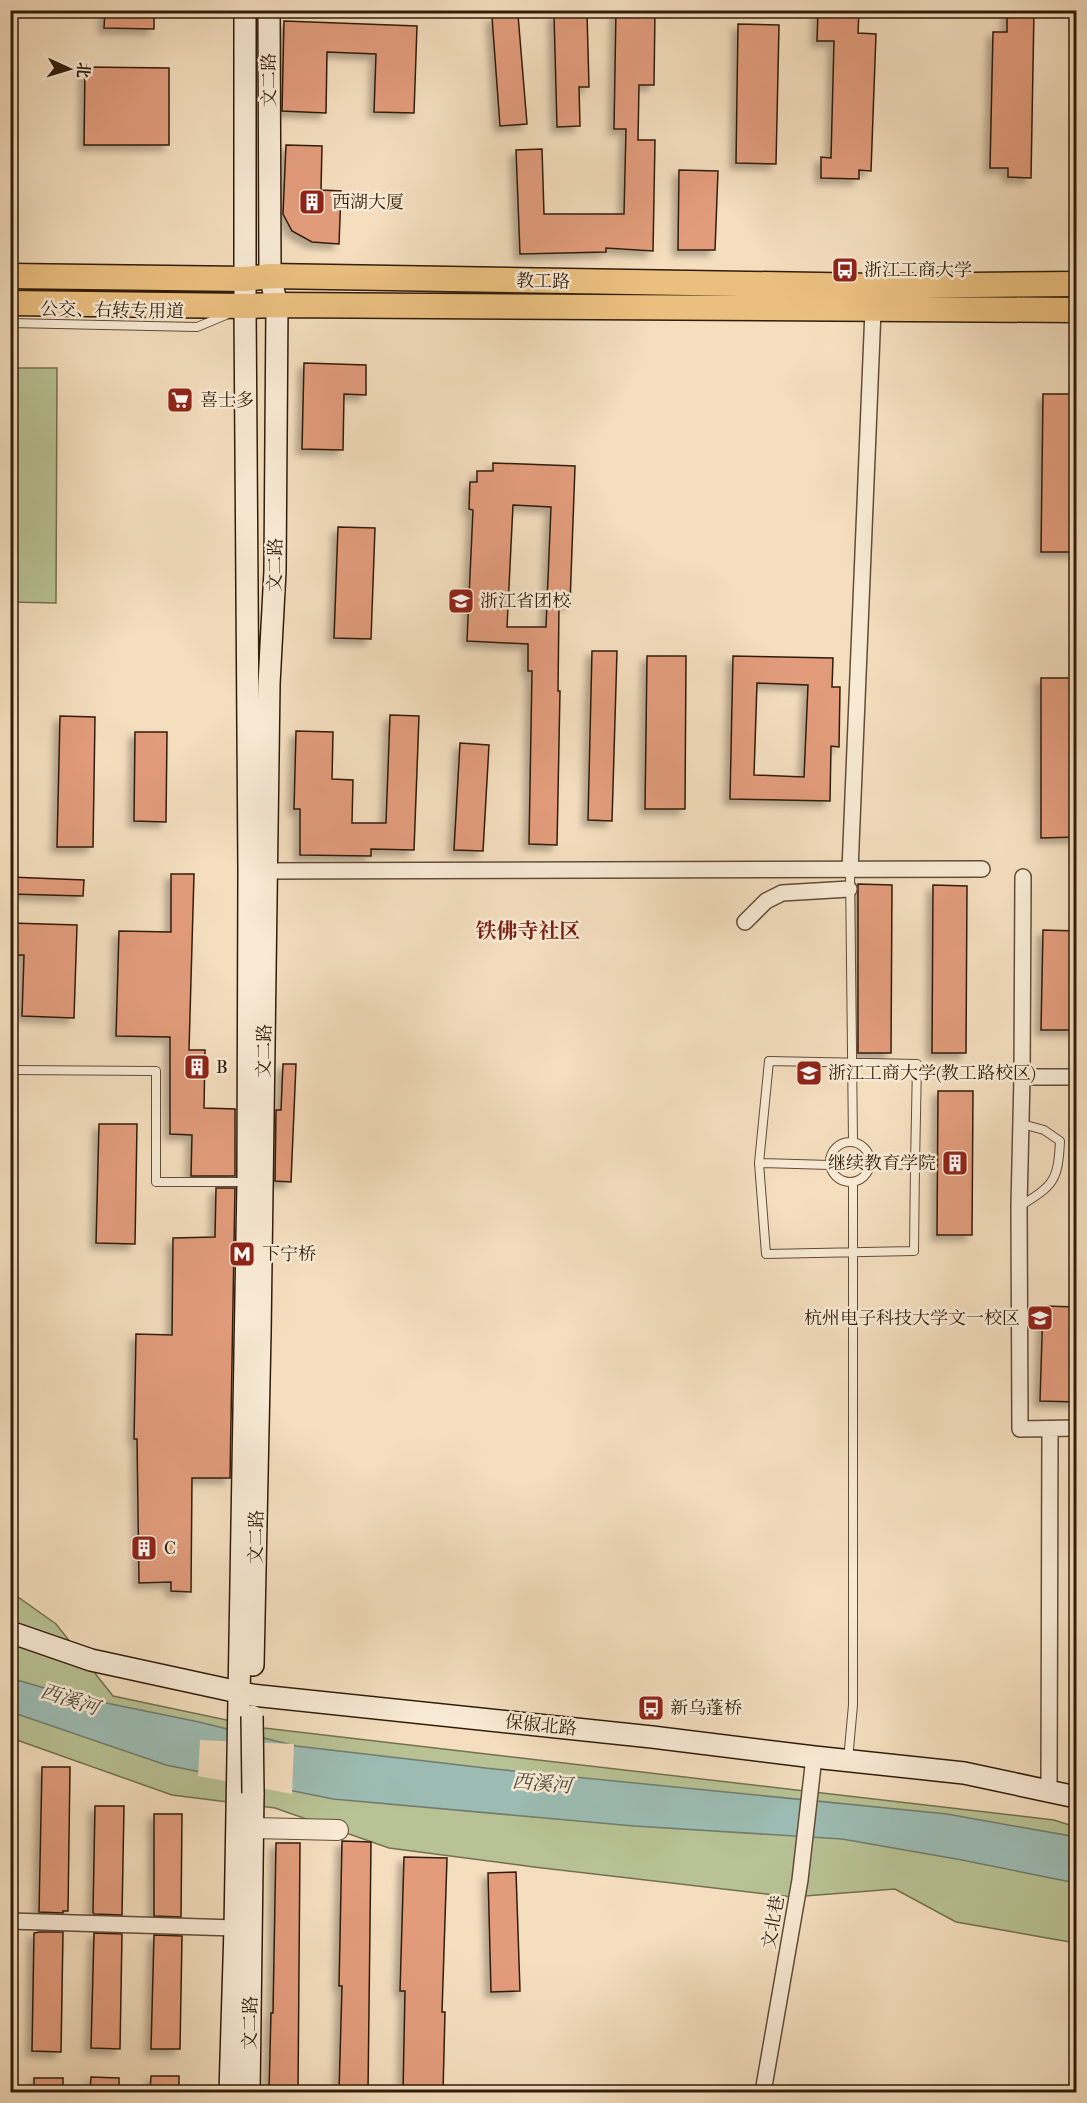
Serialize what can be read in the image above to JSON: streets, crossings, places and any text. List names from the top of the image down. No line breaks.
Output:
{"streets":{"main road":["文二路","教工路","保俶北路"],"street":["文北巷"],"lane":["公交、右转专用道"]},"crossings":[["文二路","教工路"],["文二路","公交、右转专用道"],["文二路","保俶北路"],["教工路","公交、右转专用道"],["保俶北路","文北巷"]],"districts":["铁佛寺社区"],"water":["西溪河"],"places":{"building":["西湖大厦","B","继续教育学院","C"],"bus stop":["浙江工商大学","新乌蓬桥"],"supermarket":["喜士多"],"school or university":["浙江省团校","浙江工商大学(教工路校区)","杭州电子科技大学文一校区"],"metro station":["下宁桥"]},"north":"right"}
